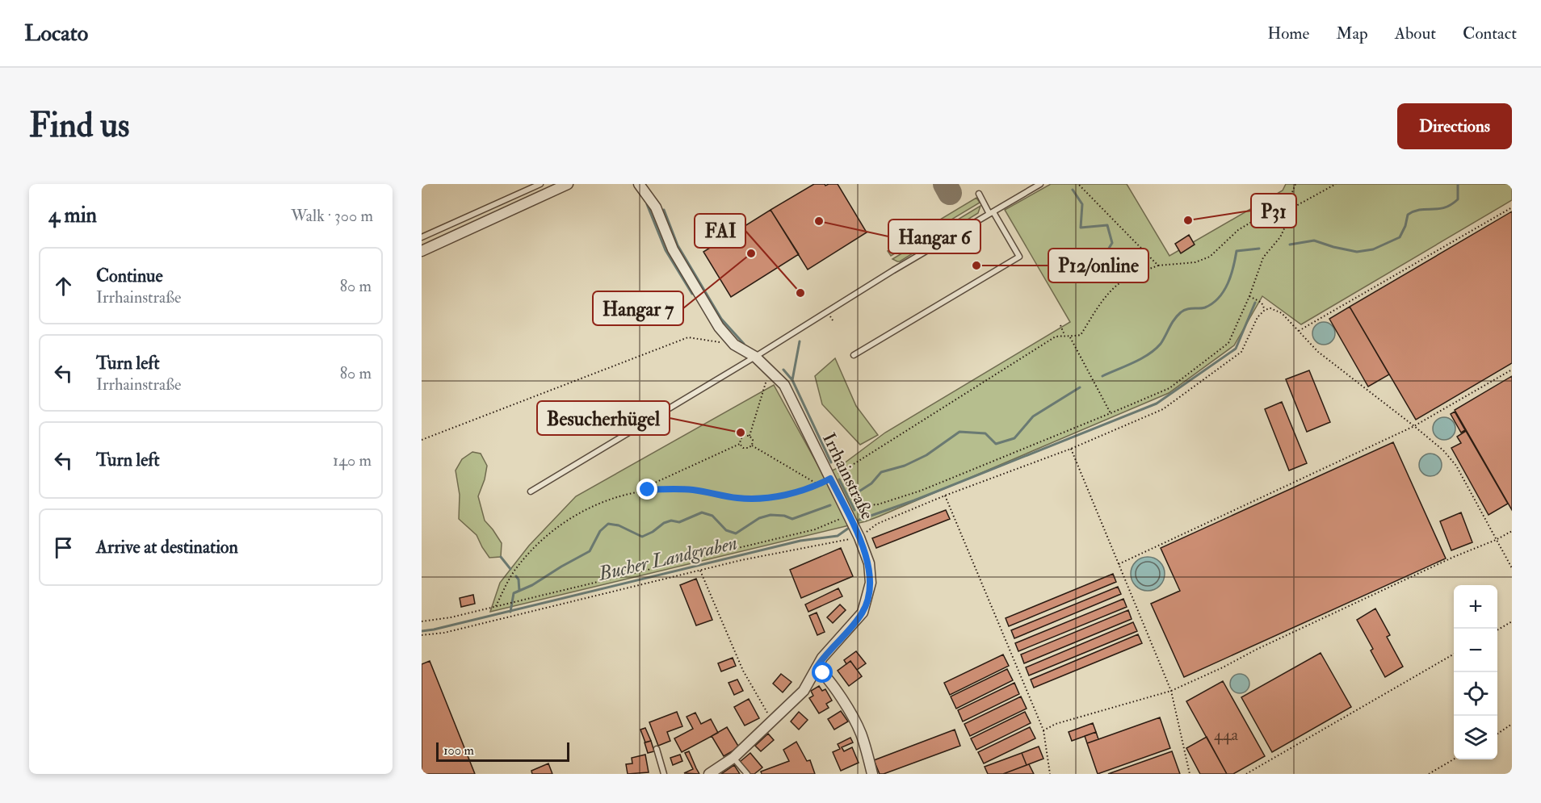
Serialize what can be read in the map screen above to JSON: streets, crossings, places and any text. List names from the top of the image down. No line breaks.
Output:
{"streets":{"street":["Irrhainstraße"]},"water":["Bucher Landgraben"],"places":["P31","Hangar 6","Hangar 7","P12/online","FAI","Besucherhügel"],"house_numbers":["44a"],"scale_bar":"100 m","page":{"header":"Locato","nav":["Home","Map","About","Contact"],"buttons":"Directions","title":"Find us","heading":["4 min","Walk · 300 m"],"list":[["Continue","Irrhainstraße","80 m"],["Turn left","Irrhainstraße","80 m"],["Turn left","140 m"],"Arrive at destination"],"map_buttons":["+","−"],"scale":"100 m"}}
